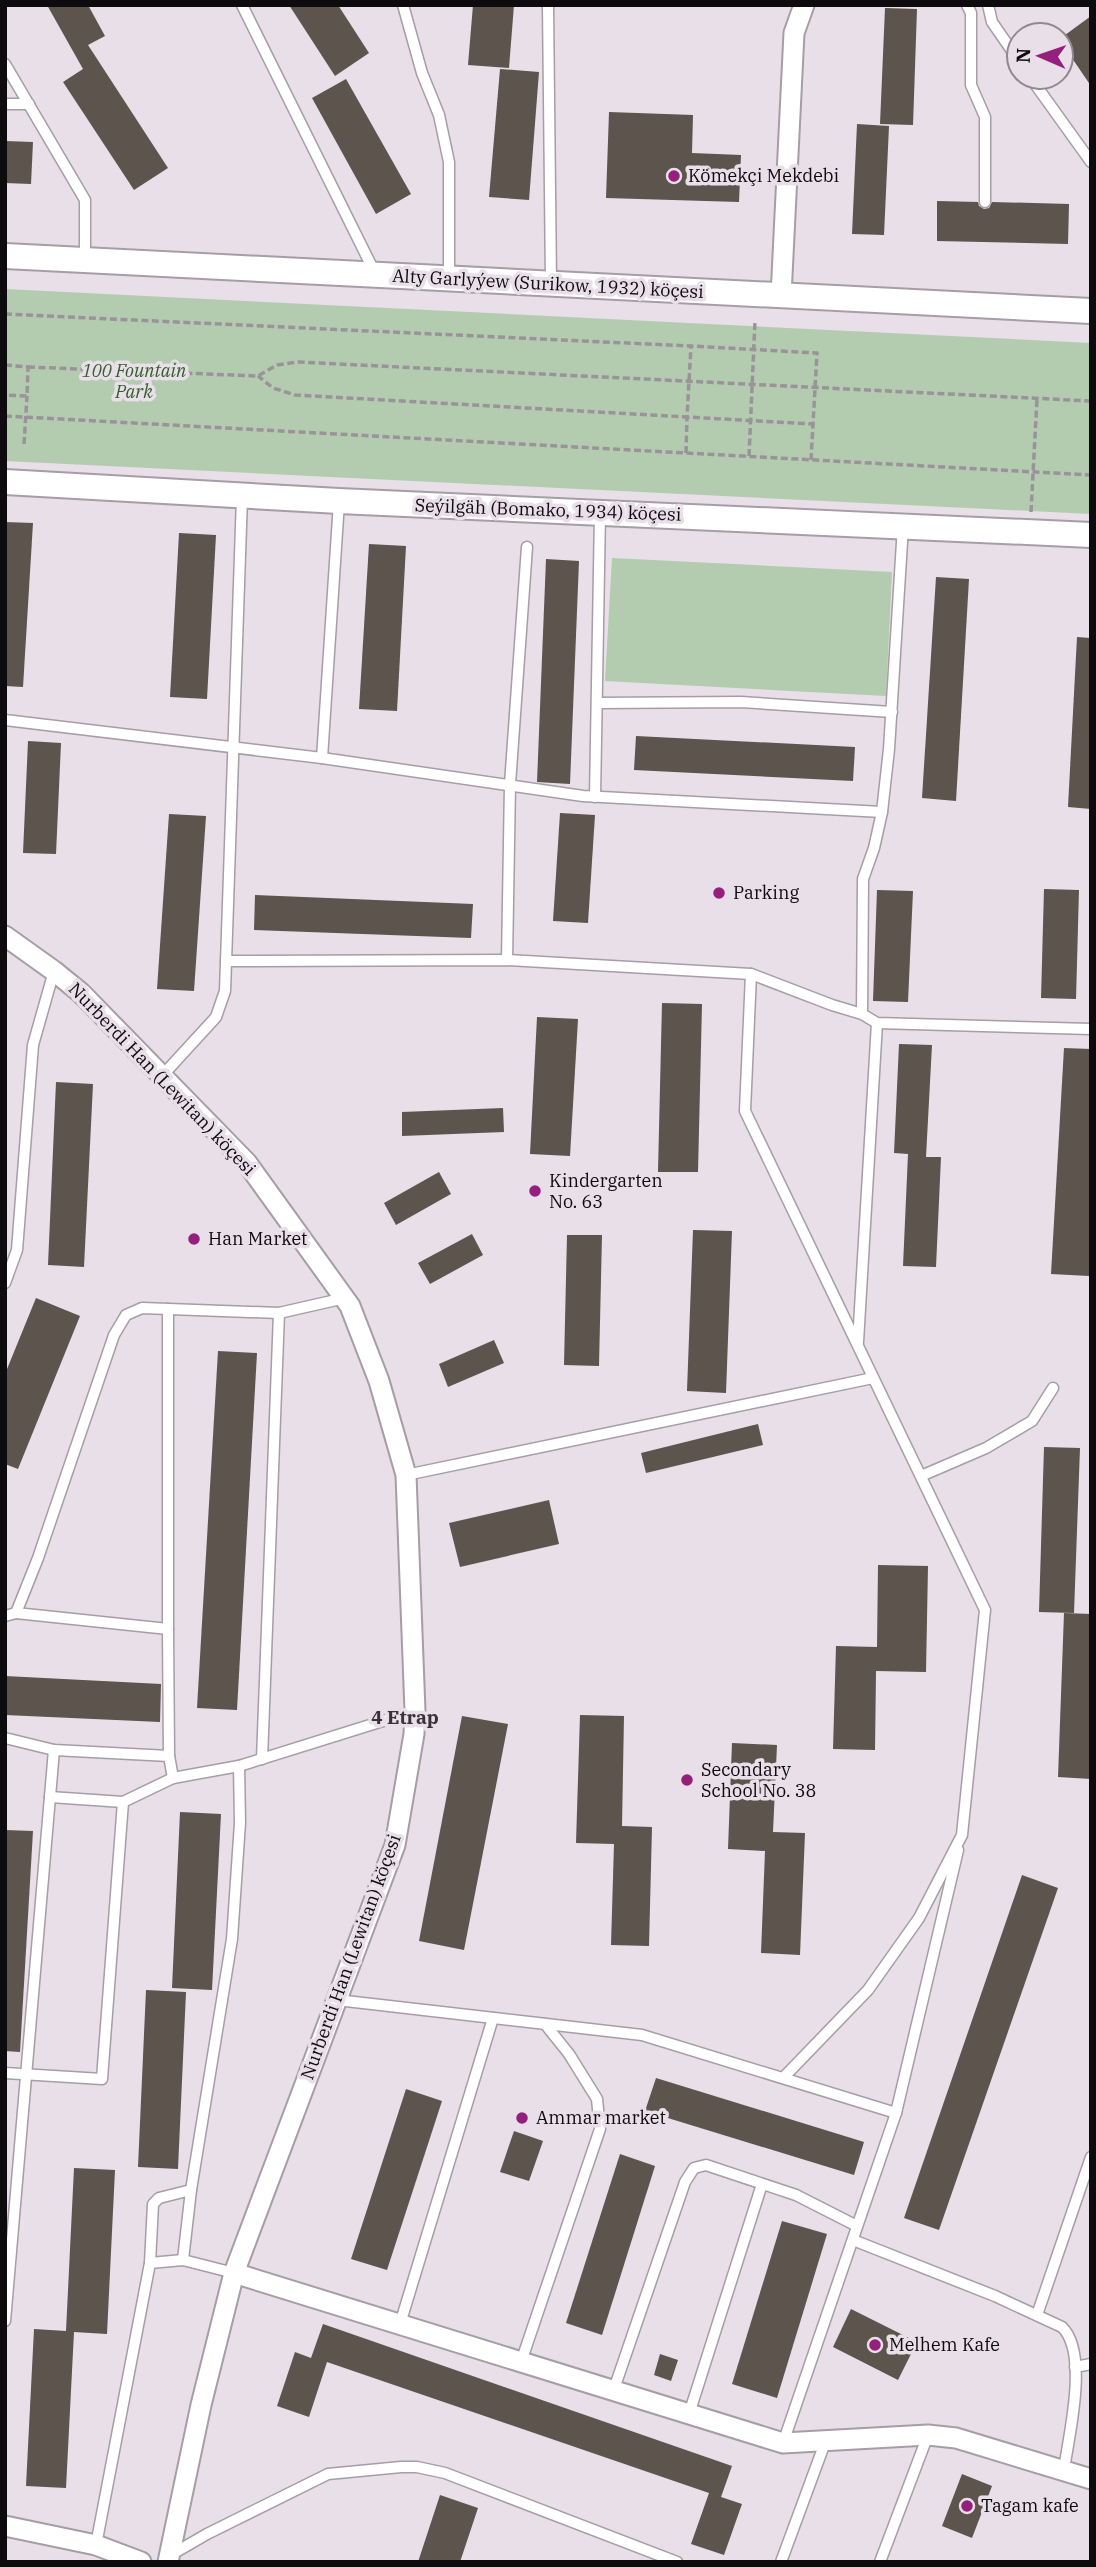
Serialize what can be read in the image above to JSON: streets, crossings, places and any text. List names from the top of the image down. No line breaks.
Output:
{"streets":{"street":["Alty Garlyýew (Surikow, 1932) köçesi","Seýilgäh (Bomako, 1934) köçesi","Nurberdi Han (Lewitan) köçesi"]},"districts":["4 Etrap"],"parks":["100 Fountain Park"],"places":["Kömekçi Mekdebi","Parking","Kindergarten No. 63","Han Market","Secondary School No. 38","Ammar market","Melhem Kafe","Tagam kafe"],"north":"left"}
